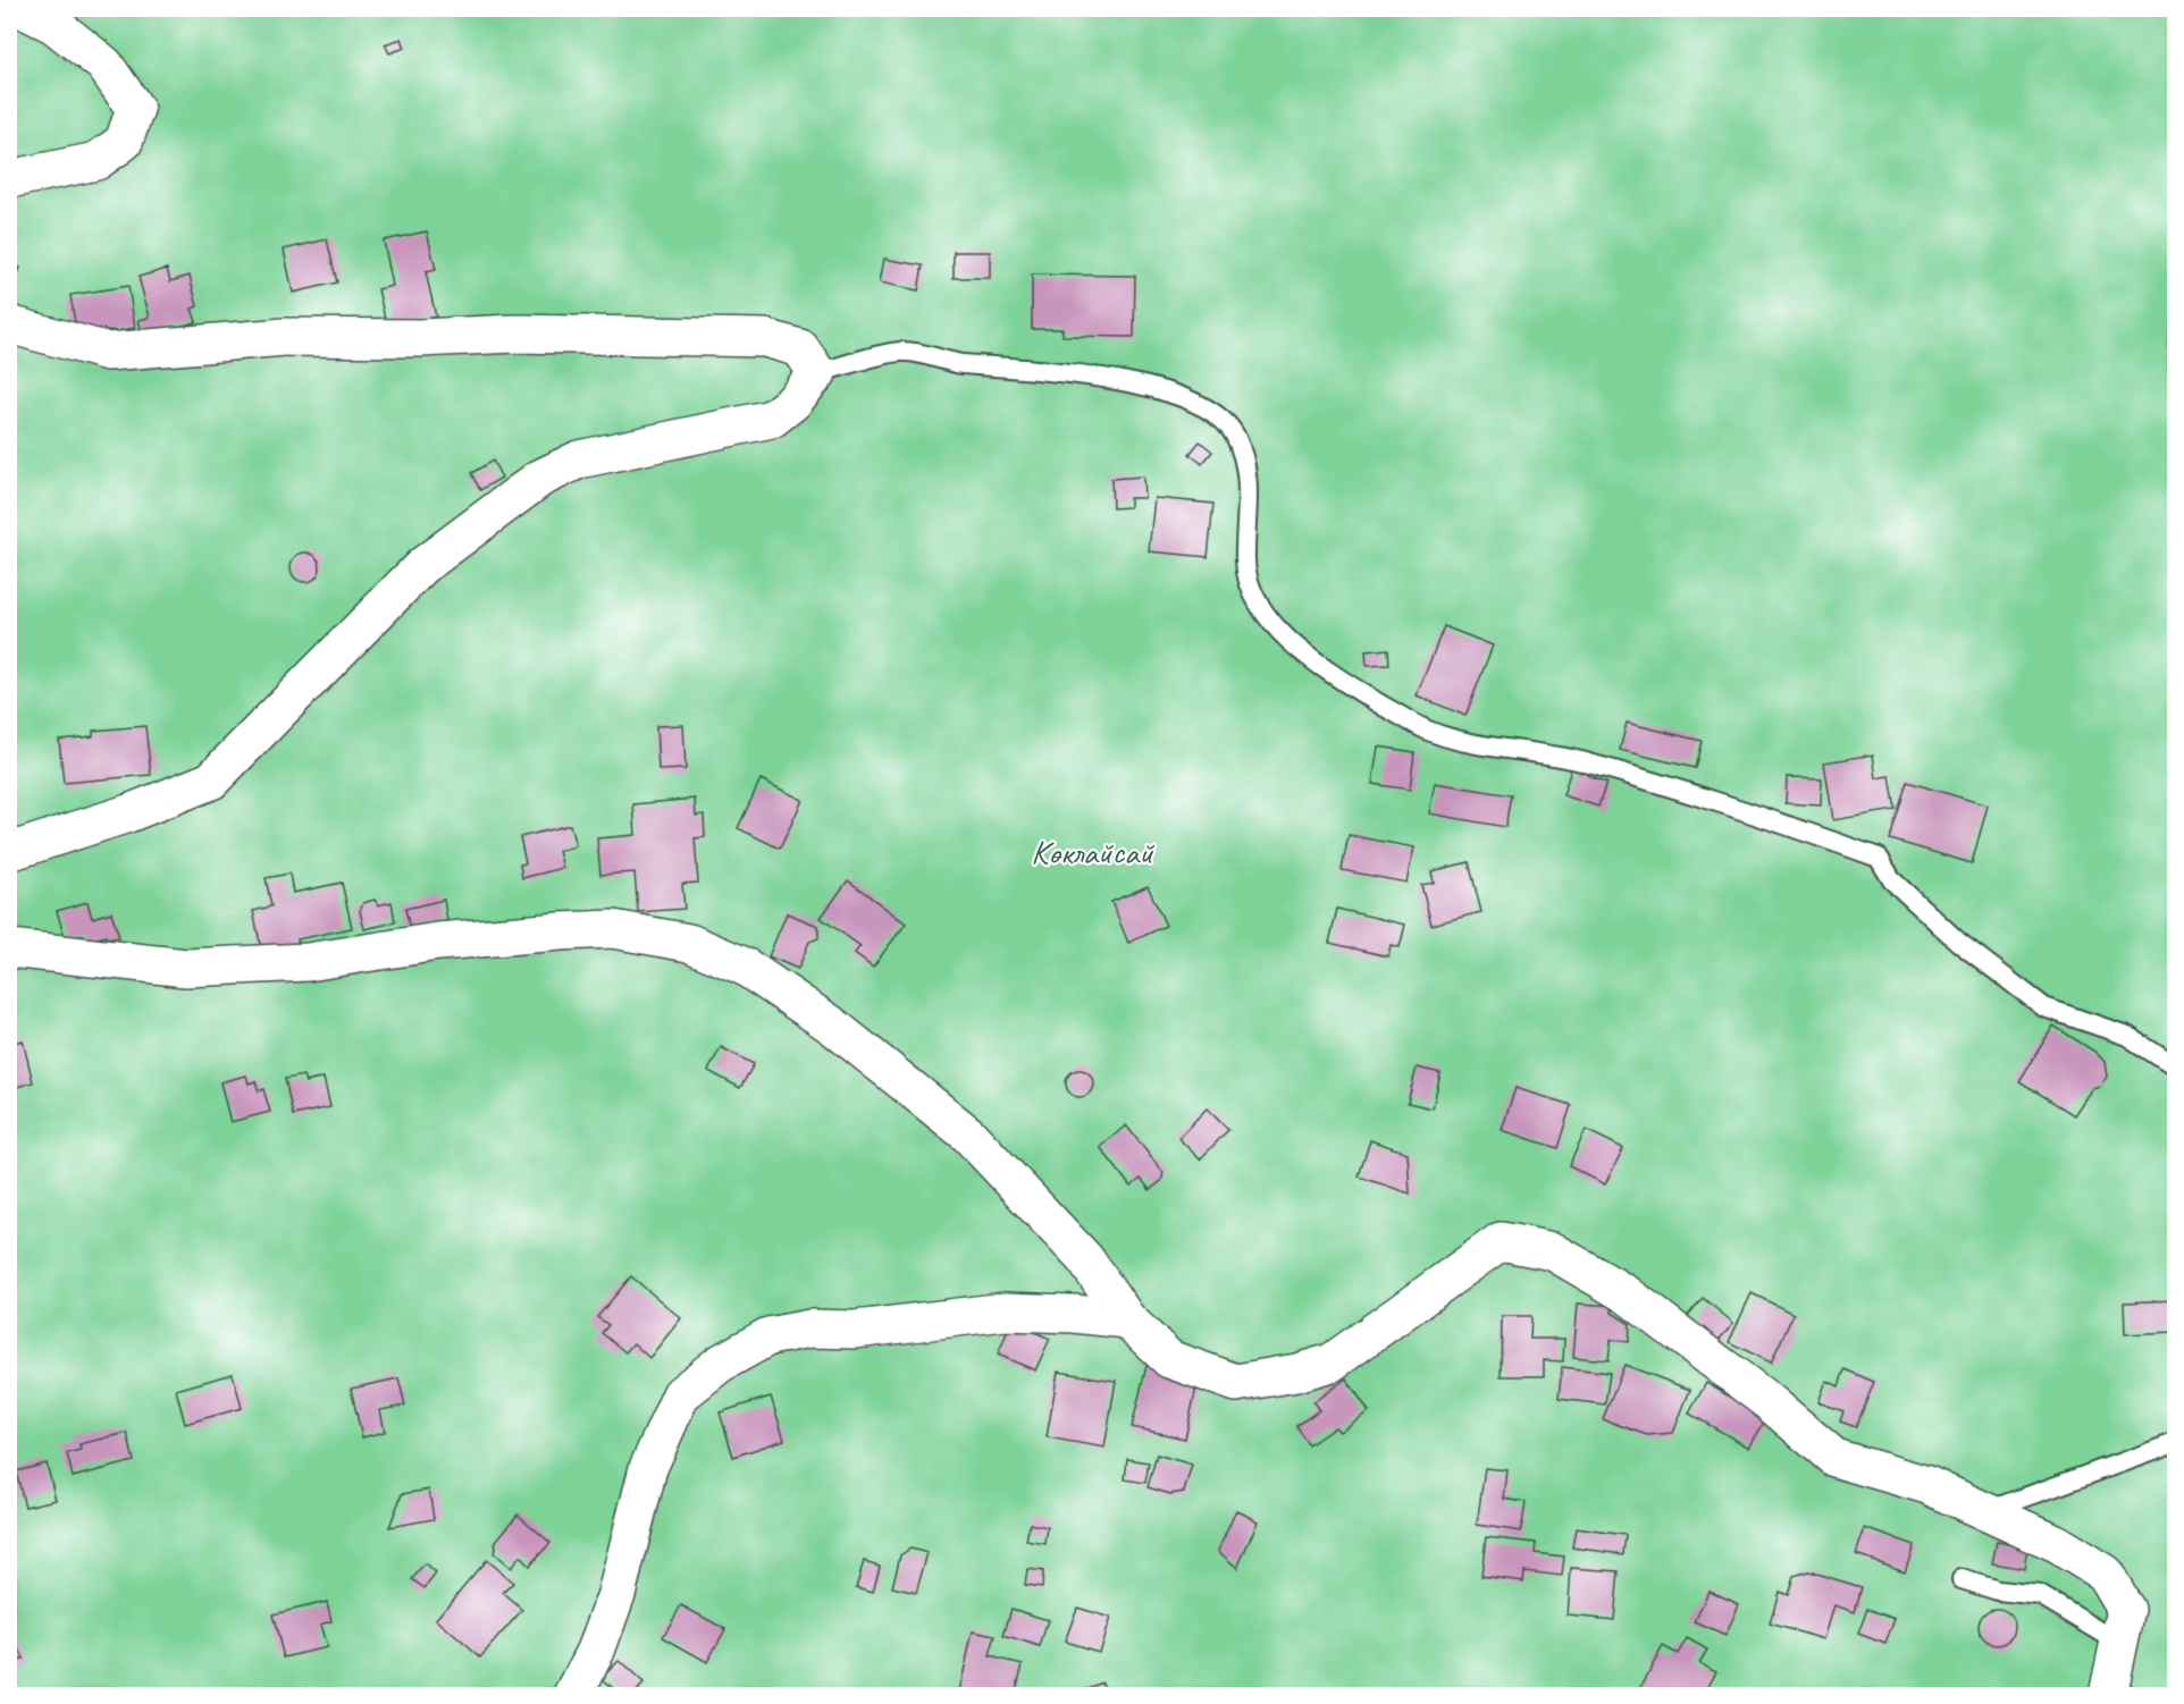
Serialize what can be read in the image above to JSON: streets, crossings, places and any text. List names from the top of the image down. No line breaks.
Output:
{"parks":["Көклайсай"]}
